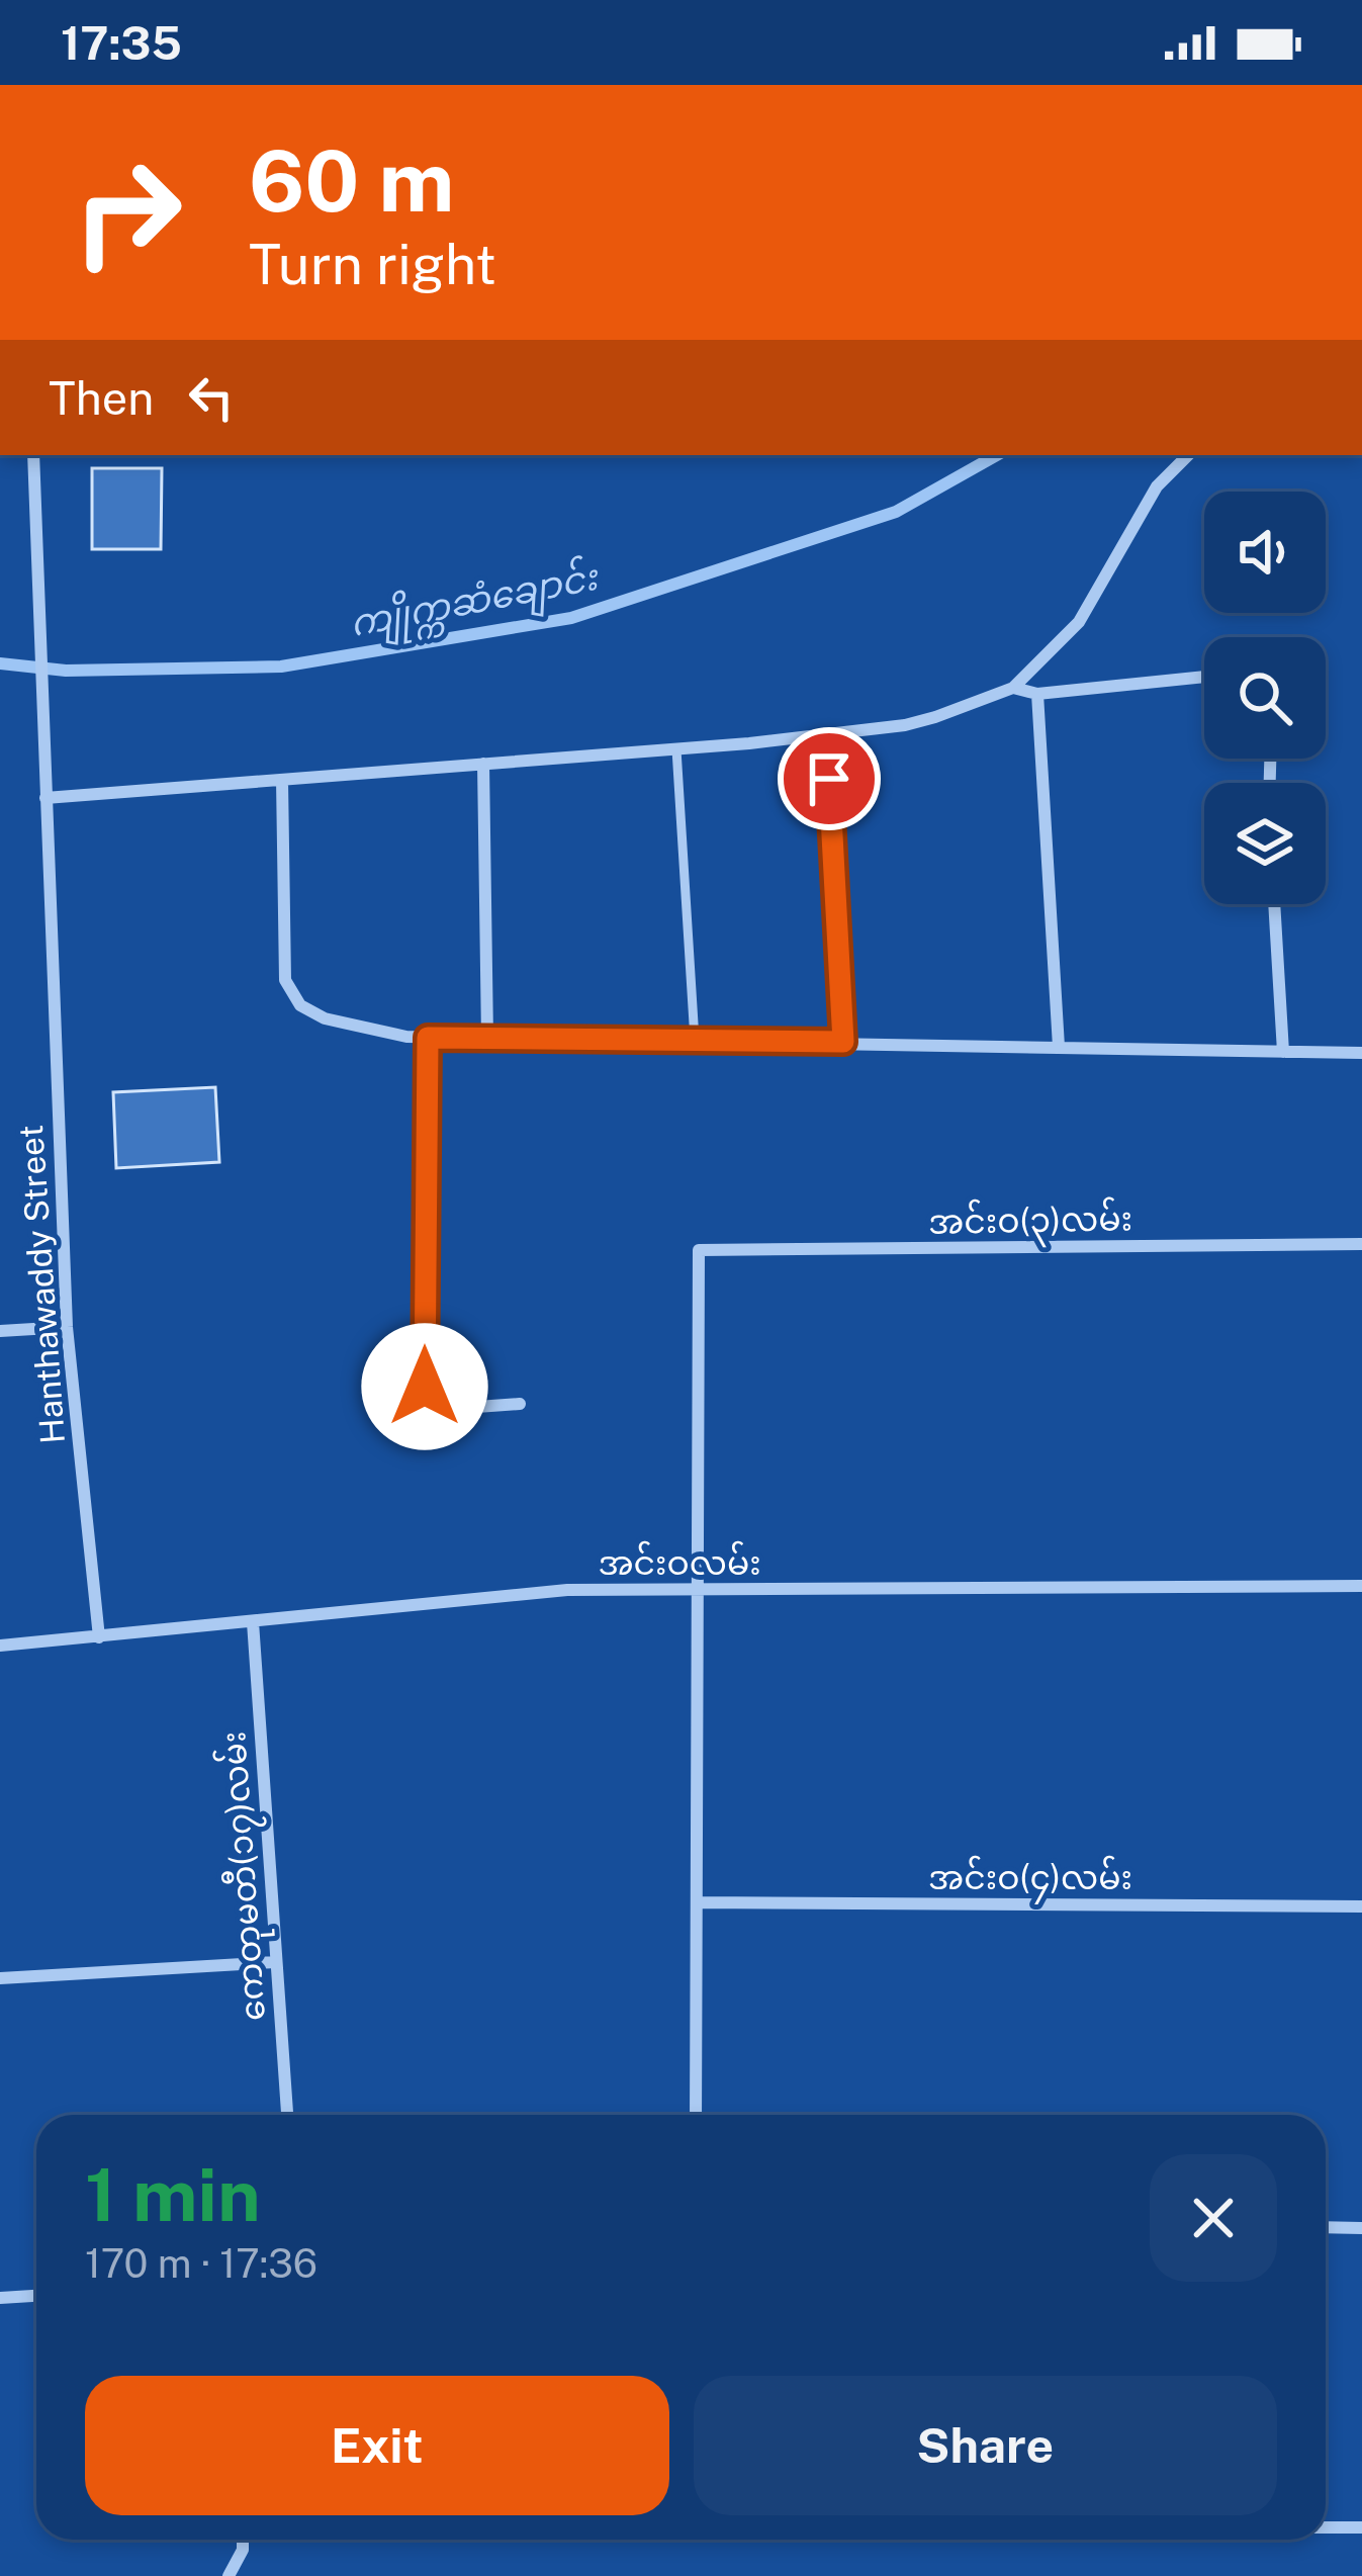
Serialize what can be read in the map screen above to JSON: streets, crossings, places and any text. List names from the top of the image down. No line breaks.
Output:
{"streets":{"street":["အင်းဝ(၃)လမ်း","Hanthawaddy Street","အင်းဝလမ်း","ကေတုမတီ(၁၇)လမ်း","အင်းဝ(၄)လမ်း"]},"crossings":[["အင်းဝ(၃)လမ်း","အင်းဝလမ်း"],["Hanthawaddy Street","အင်းဝလမ်း"],["အင်းဝလမ်း","ကေတုမတီ(၁၇)လမ်း"]],"water":["ကျိုက္ကဆံချောင်း"],"page":{"status":"17:35","turn":["60 m","Turn right"],"then":"Then","heading":["1 min","170 m · 17:36"],"buttons":["Exit","Share"]}}
